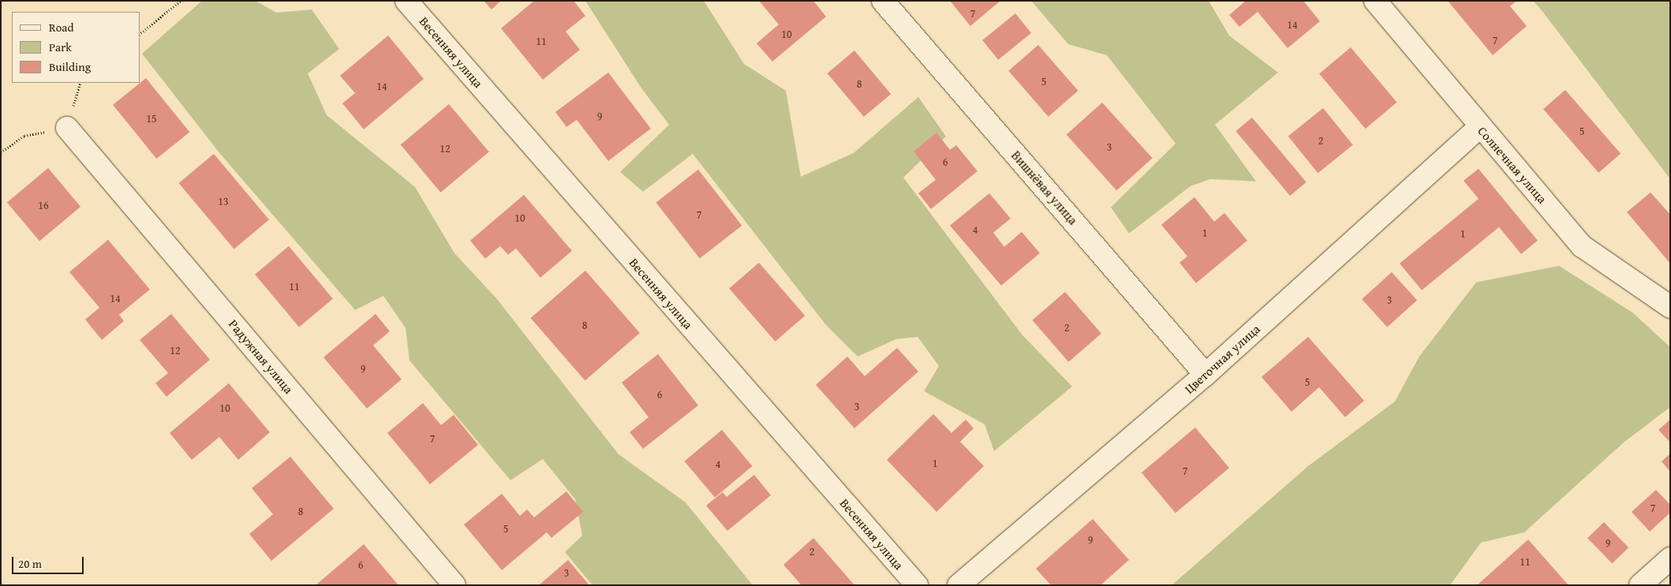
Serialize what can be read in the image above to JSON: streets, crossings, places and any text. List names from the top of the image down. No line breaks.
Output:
{"streets":{"street":["Весенняя улица","Солнечная улица","Вишнёвая улица","Радужная улица","Цветочная улица"]},"crossings":[["Солнечная улица","Цветочная улица"],["Вишнёвая улица","Цветочная улица"]],"house_numbers":["7","14","10","7","11","5","8","14","9","15","5","2","3","12","6","13","16","7","10","4","1","1","11","14","3","8","2","12","9","5","6","3","10","7","1","4","7","7","8","5","9","9","2","11","6","3"],"legend":["Road","Park","Building"],"scale_bar":"20 m"}
